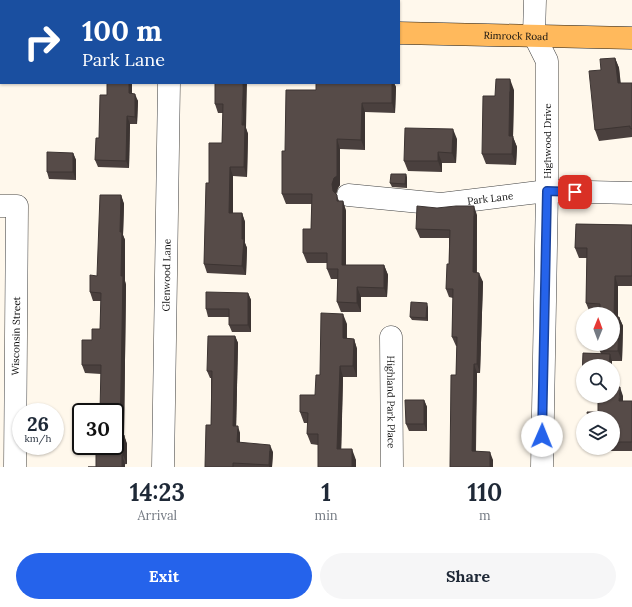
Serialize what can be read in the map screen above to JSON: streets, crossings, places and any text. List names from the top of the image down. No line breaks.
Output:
{"streets":{"main road":["Rimrock Road"],"street":["Highwood Drive","Park Lane","Glenwood Lane","Wisconsin Street","Highland Park Place"]},"crossings":[["Rimrock Road","Highwood Drive"],["Highwood Drive","Park Lane"]],"north":"top","page":{"turn":["100 m","Park Lane"],"speed":"26 km/h","limit":"30","eta":["14:23","Arrival","1","min","110","m"],"buttons":["Exit","Share"]}}
